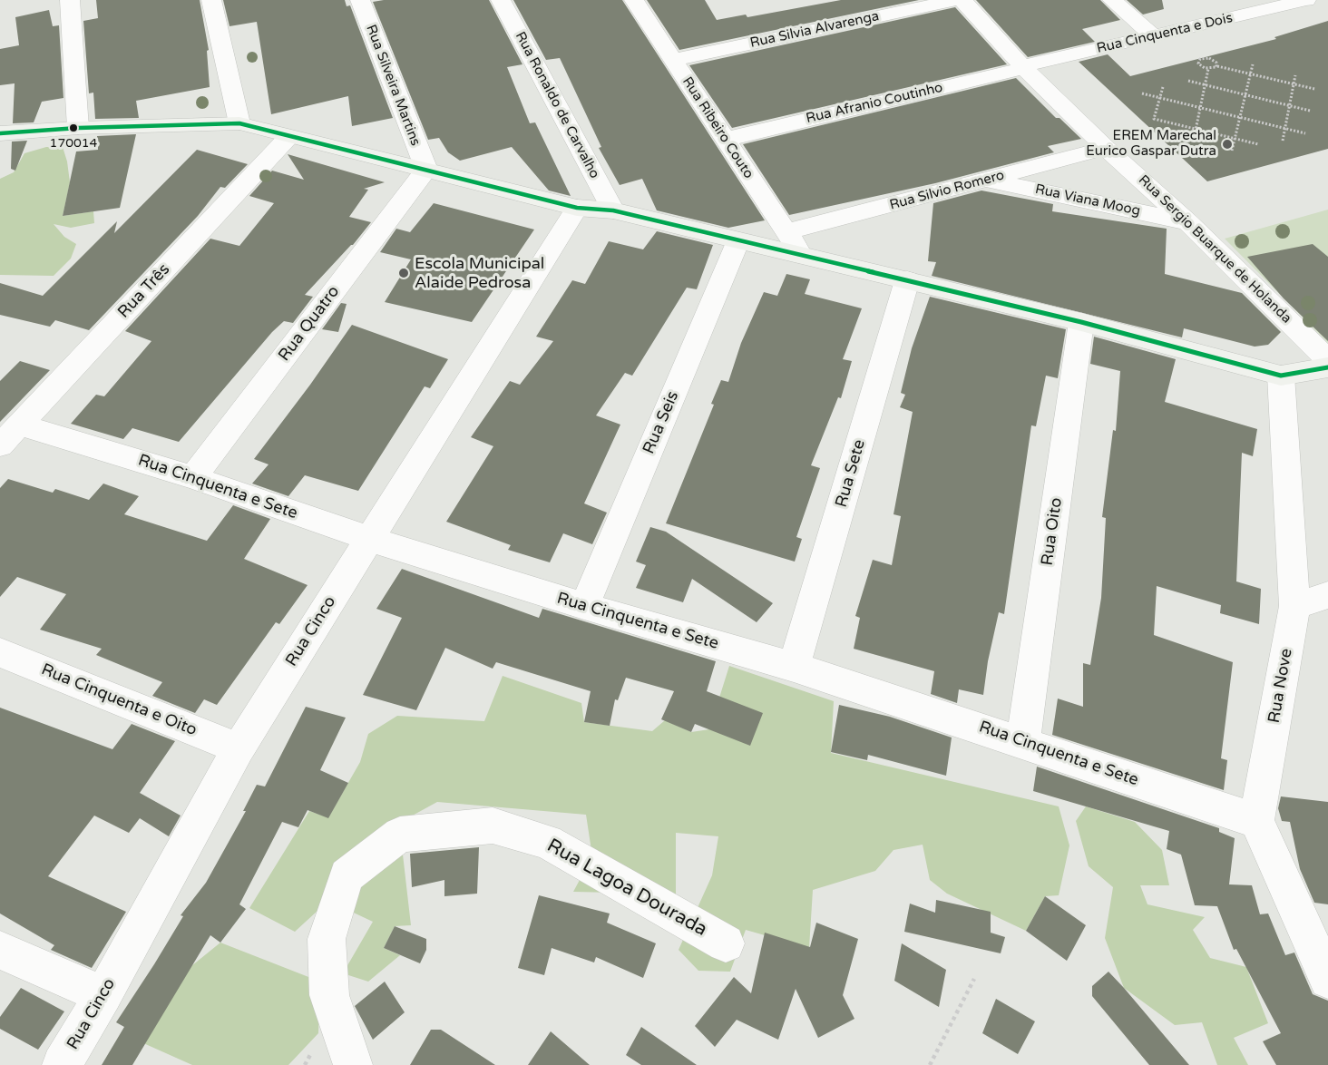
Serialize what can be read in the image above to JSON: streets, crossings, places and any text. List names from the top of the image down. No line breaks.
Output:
{"streets":{"street":["Rua Silvia Alvarenga","Rua Cinquenta e Dois","Rua Silveira Martins","Rua Afranio Coutinho","Rua Ronaldo de Carvalho","Rua Ribeiro Couto","Rua Silvio Romero","Rua Viana Moog","Rua Sergio Buarque de Holanda","Rua Três","Rua Quatro","Rua Seis","Rua Sete","Rua Cinquenta e Sete","Rua Oito","Rua Cinco","Rua Nove","Rua Cinquenta e Oito","Rua Lagoa Dourada"]},"crossings":[["Rua Silvia Alvarenga","Rua Ribeiro Couto"],["Rua Cinquenta e Dois","Rua Afranio Coutinho"],["Rua Cinquenta e Dois","Rua Sergio Buarque de Holanda"],["Rua Silveira Martins","Rua Quatro"],["Rua Afranio Coutinho","Rua Ribeiro Couto"],["Rua Afranio Coutinho","Rua Sergio Buarque de Holanda"],["Rua Ribeiro Couto","Rua Silvio Romero"],["Rua Silvio Romero","Rua Viana Moog"],["Rua Silvio Romero","Rua Sergio Buarque de Holanda"],["Rua Viana Moog","Rua Sergio Buarque de Holanda"],["Rua Três","Rua Cinquenta e Sete"],["Rua Quatro","Rua Cinquenta e Sete"],["Rua Seis","Rua Cinquenta e Sete"],["Rua Sete","Rua Cinquenta e Sete"],["Rua Cinquenta e Sete","Rua Oito"],["Rua Cinquenta e Sete","Rua Cinco"],["Rua Cinquenta e Sete","Rua Nove"],["Rua Cinco","Rua Cinquenta e Oito"]],"places":["170014","EREM Marechal Eurico Gaspar Dutra","Escola Municipal Alaide Pedrosa"]}
